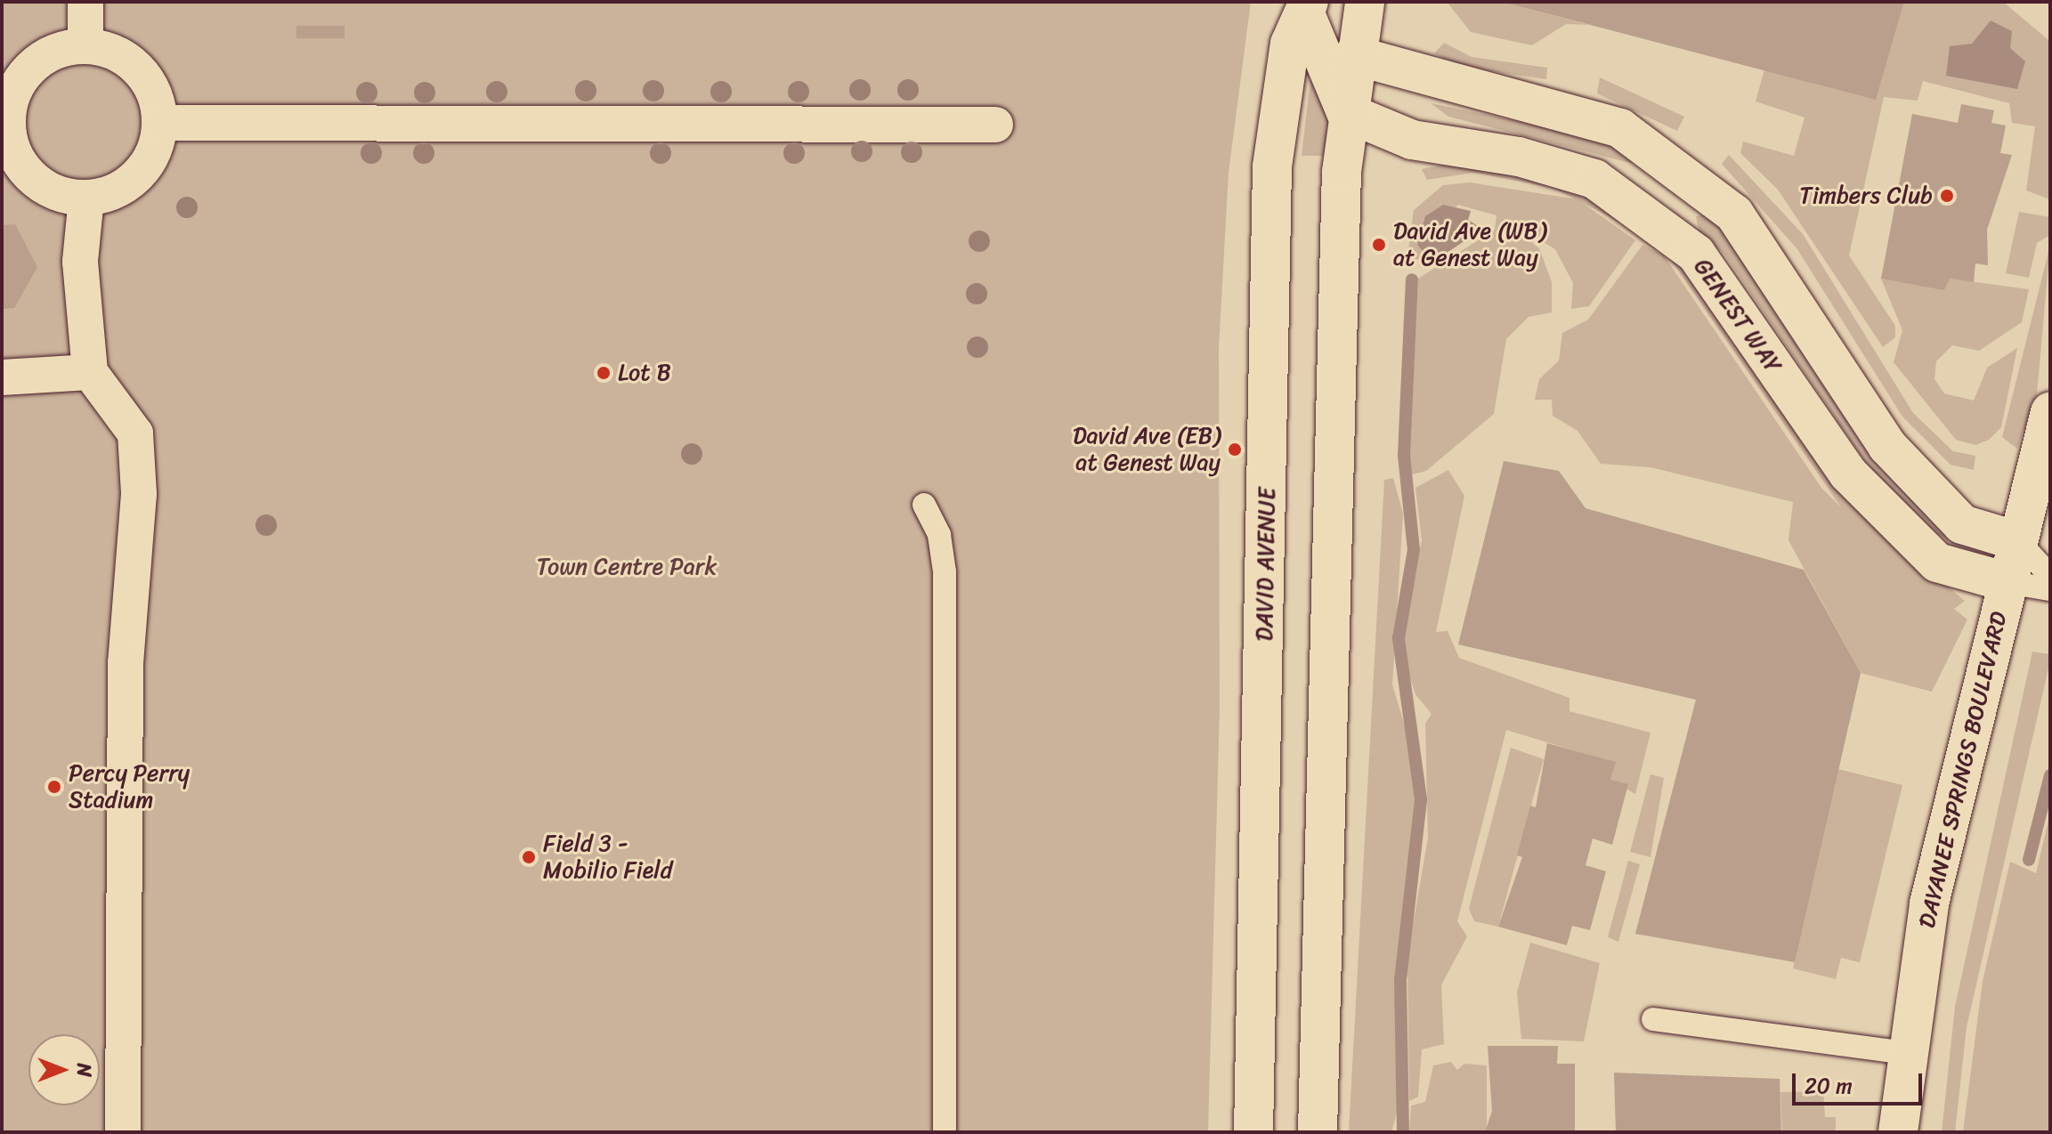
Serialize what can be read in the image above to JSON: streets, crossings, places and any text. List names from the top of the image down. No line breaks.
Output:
{"streets":{"street":["GENEST WAY","DAVID AVENUE","DAYANEE SPRINGS BOULEVARD"]},"crossings":[["GENEST WAY","DAYANEE SPRINGS BOULEVARD"]],"parks":["Town Centre Park"],"places":["Timbers Club","David Ave (WB) at Genest Way","Lot B","David Ave (EB) at Genest Way","Percy Perry Stadium","Field 3 - Mobilio Field"],"scale_bar":"20 m","north":"right"}
